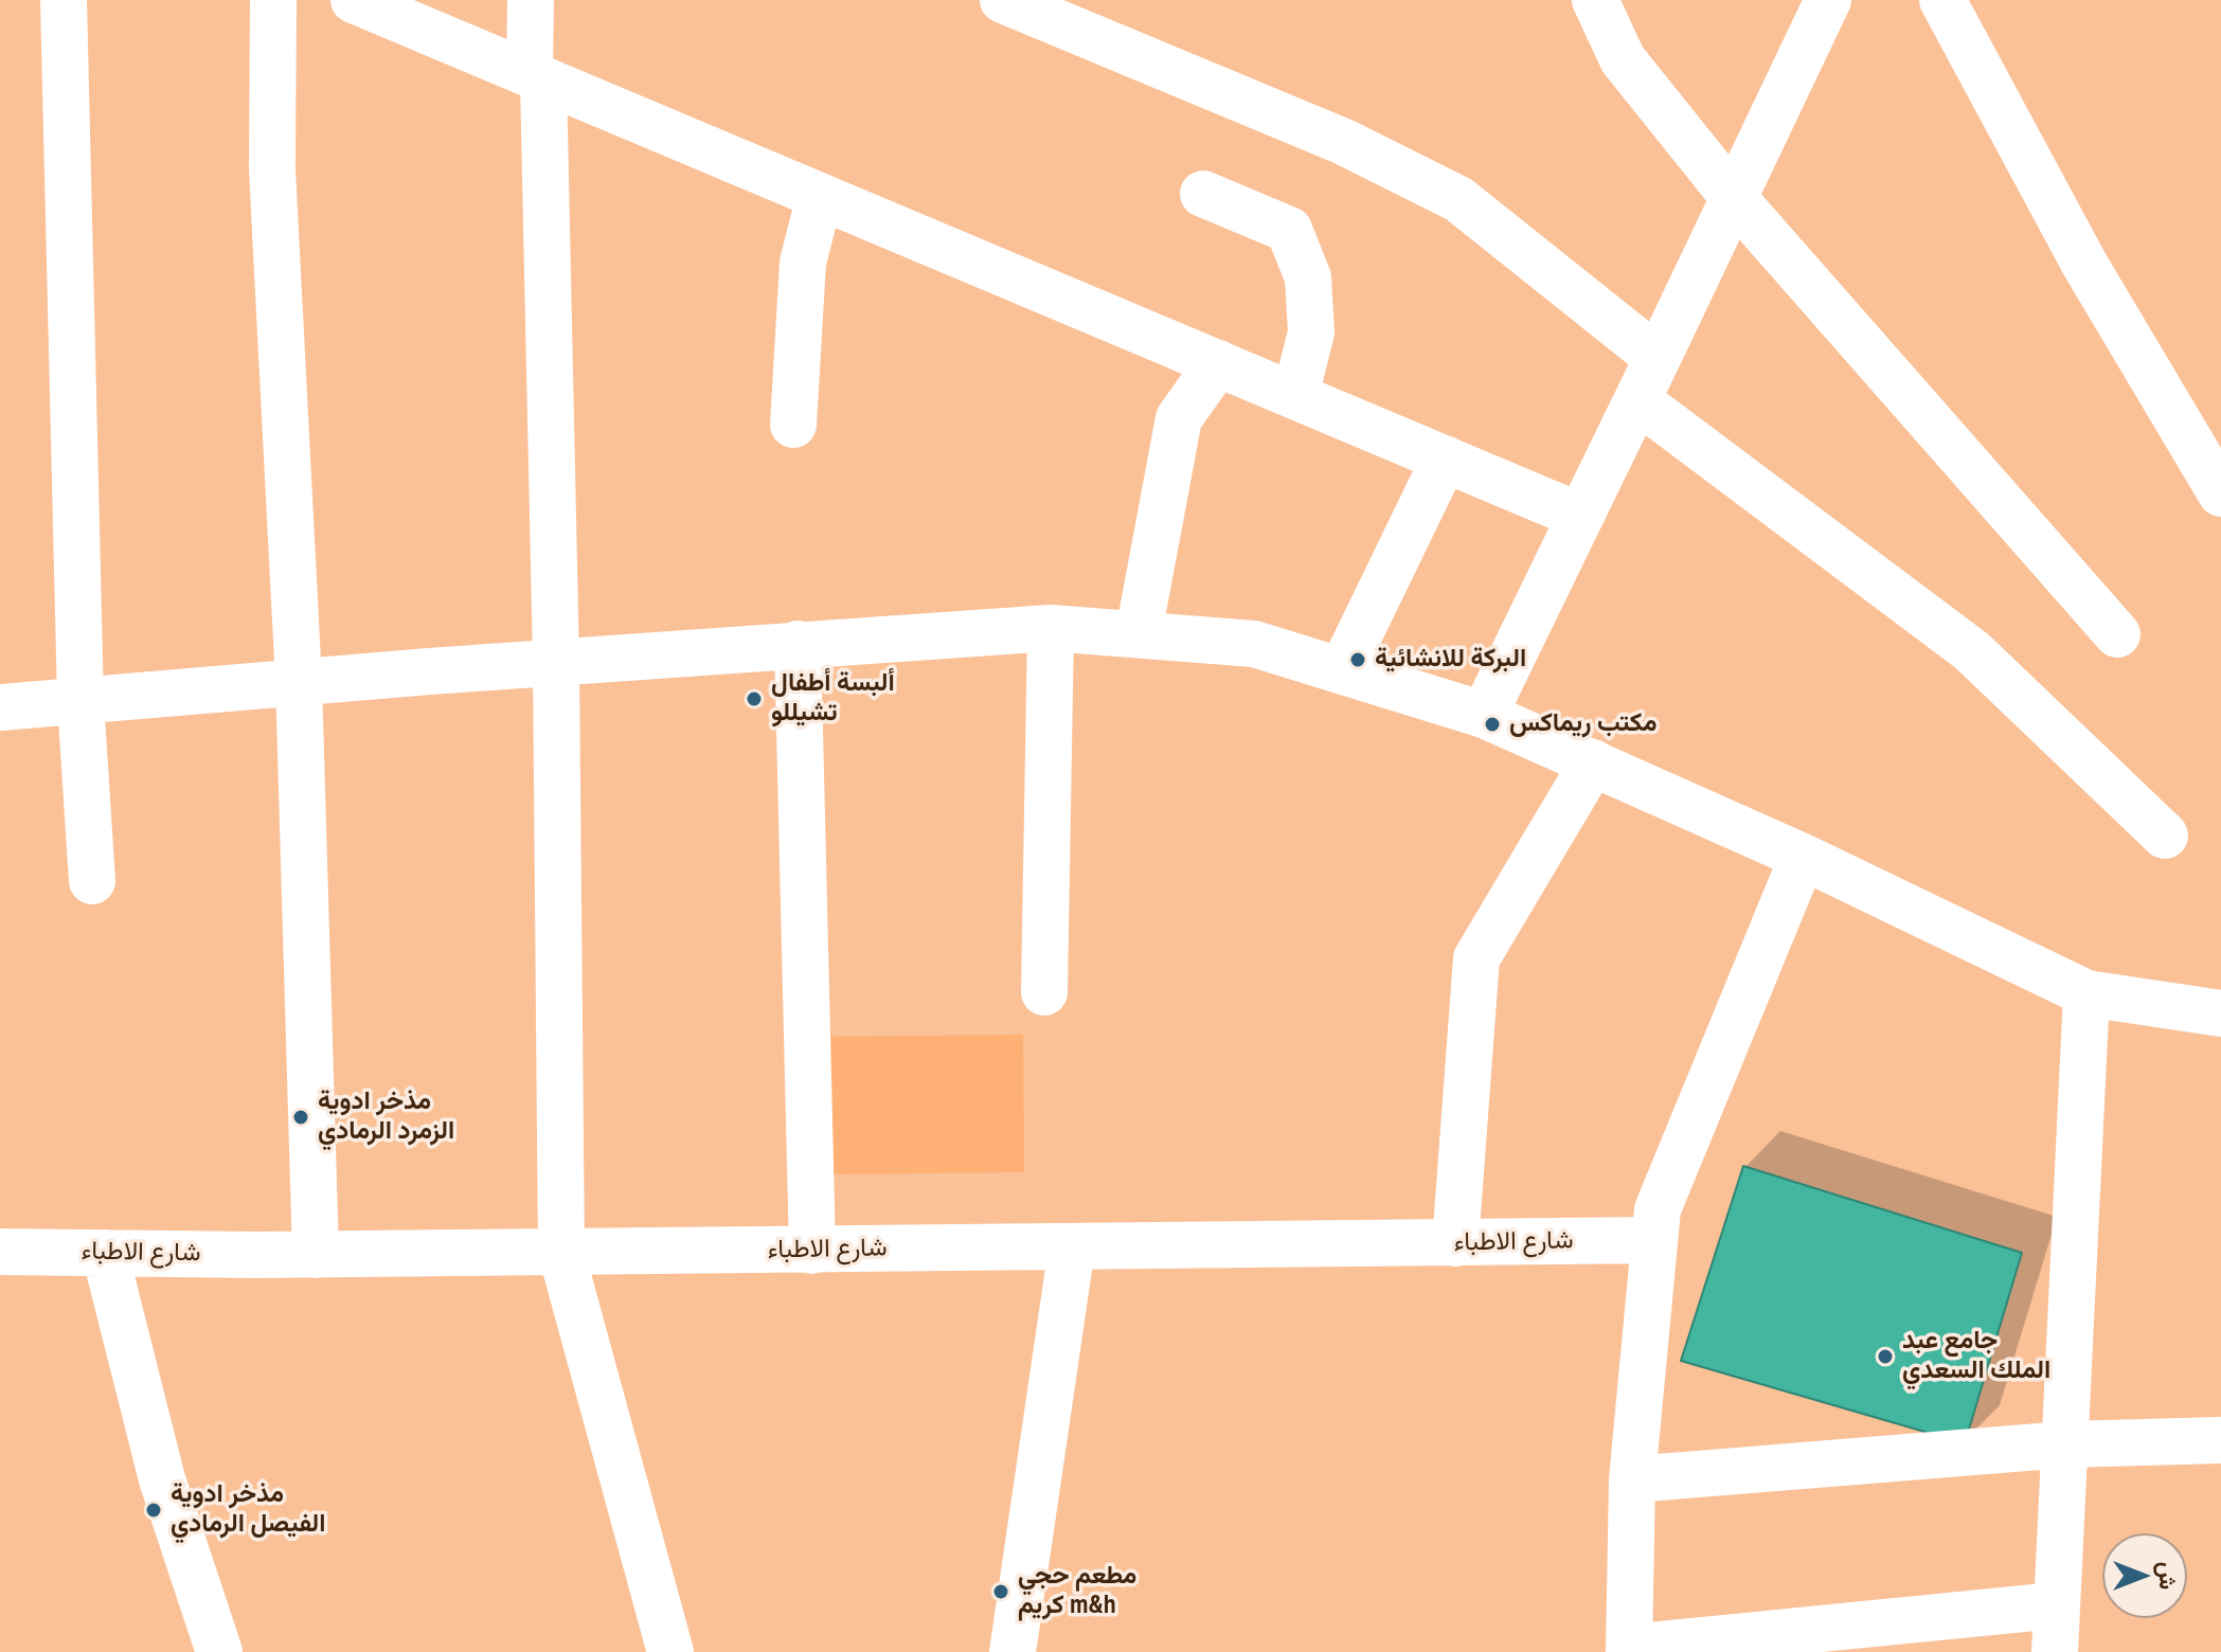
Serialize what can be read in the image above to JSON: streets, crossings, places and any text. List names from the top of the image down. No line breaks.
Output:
{"streets":{"street":["شارع الاطباء"]},"places":["البركة للانشائية","ألبسة أطفال تشيللو","مكتب ريماكس","مذخر ادوية الزمرد الرمادي","جامع عبد الملك السعدي","مذخر ادوية الفيصل الرمادي","مطعم حجي كريم m&h"],"north":"right"}
